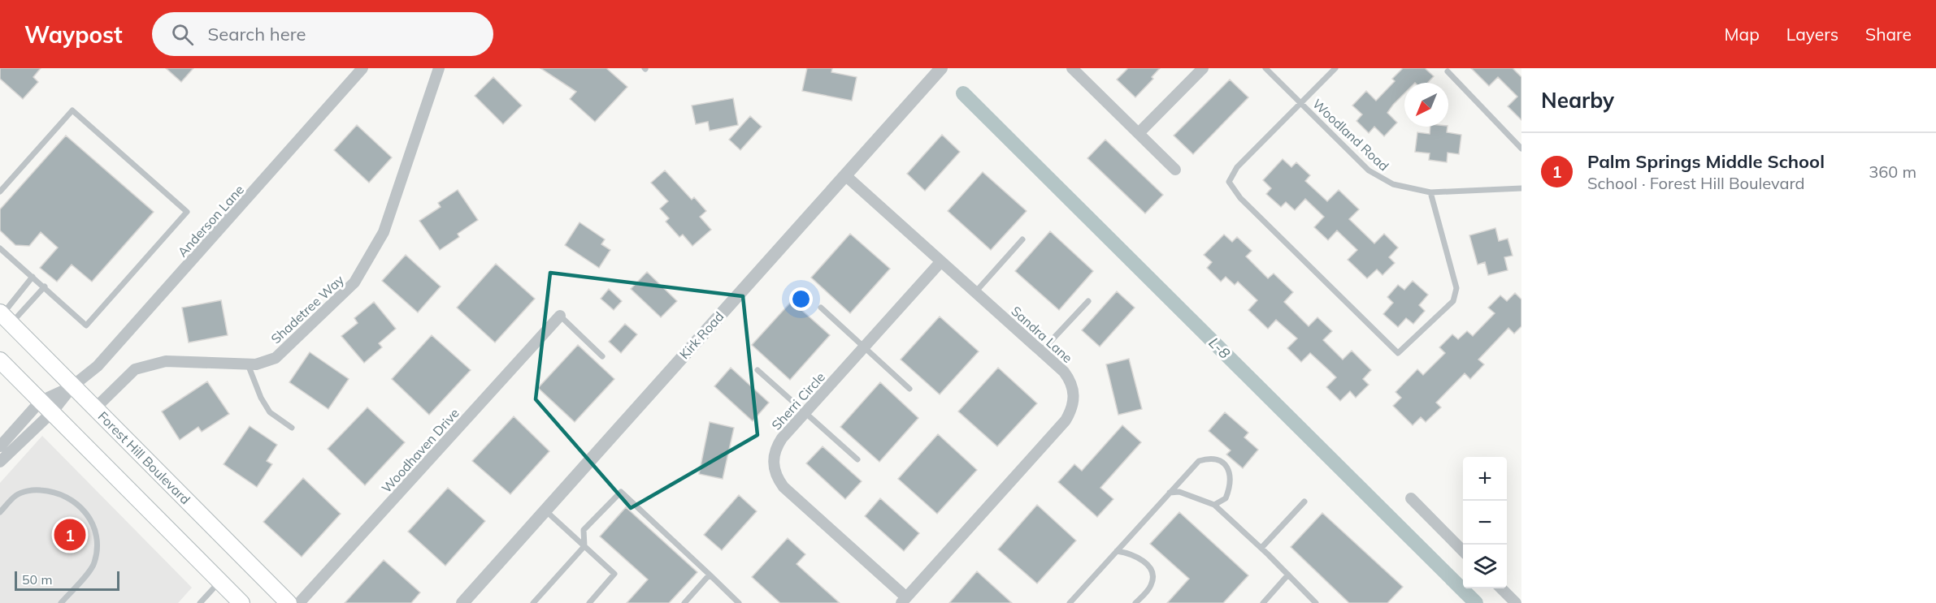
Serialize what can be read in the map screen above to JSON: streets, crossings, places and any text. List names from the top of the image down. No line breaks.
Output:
{"streets":{"main road":["Forest Hill Boulevard"],"street":["Anderson Lane","Shadetree Way","Sandra Lane","Kirk Road","Sherri Circle","Woodhaven Drive"],"lane":["Woodland Road"]},"crossings":[["Anderson Lane","Forest Hill Boulevard"],["Shadetree Way","Forest Hill Boulevard"],["Sandra Lane","Kirk Road"],["Sandra Lane","Sherri Circle"]],"water":["L-8"],"scale_bar":"50 m","north":"bottom left","page":{"header":"Waypost","search":"Search here","nav":["Map","Layers","Share"],"heading":"Nearby","list":[{"mark":"1","name":"Palm Springs Middle School","note":"School · Forest Hill Boulevard","value":"360 m"}],"map_buttons":["+","−"],"pins":"1","scale":"50 m"}}
